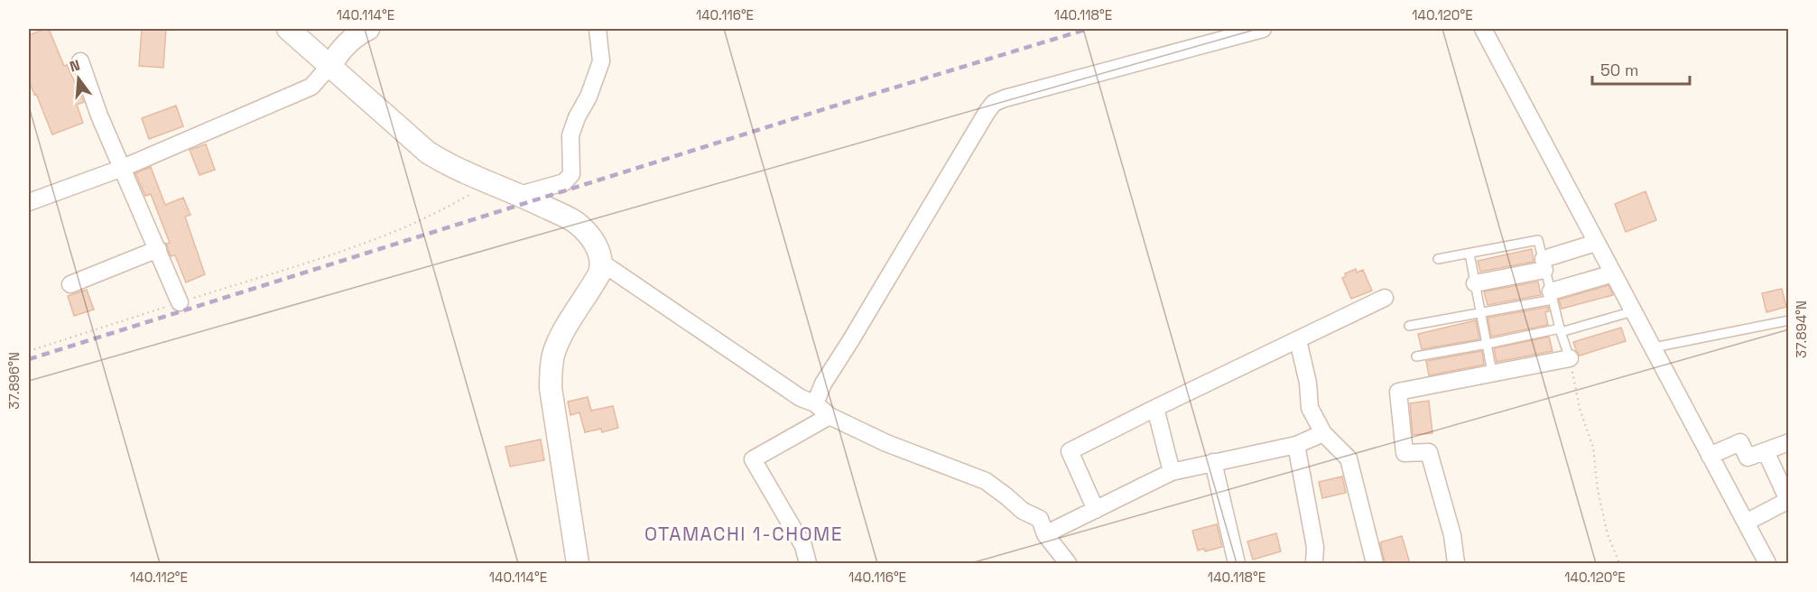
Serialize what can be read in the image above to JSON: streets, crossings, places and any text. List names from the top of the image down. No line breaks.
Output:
{"districts":["OTAMACHI 1-CHOME"],"scale_bar":"50 m","north":"top","coordinates":["140.114°E","140.116°E","140.118°E","140.120°E","37.894°N","37.896°N","140.112°E"]}
